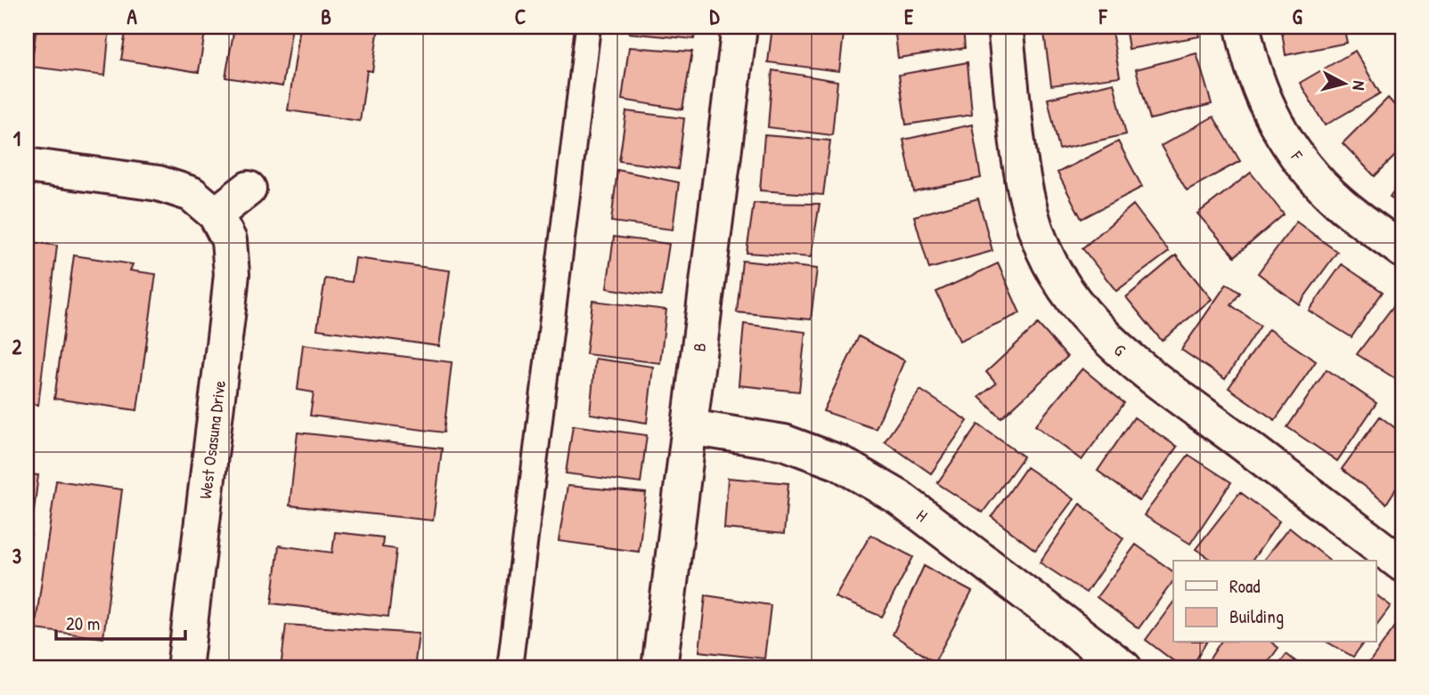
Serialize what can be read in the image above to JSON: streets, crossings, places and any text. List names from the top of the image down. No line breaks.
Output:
{"streets":{"street":["F","B","G","West Osasuna Drive","H"]},"crossings":[["B","H"]],"legend":["Road","Building"],"scale_bar":"20 m","north":"right","grid":{"columns":["A","B","C","D","E","F","G"],"rows":["1","2","3"]}}
